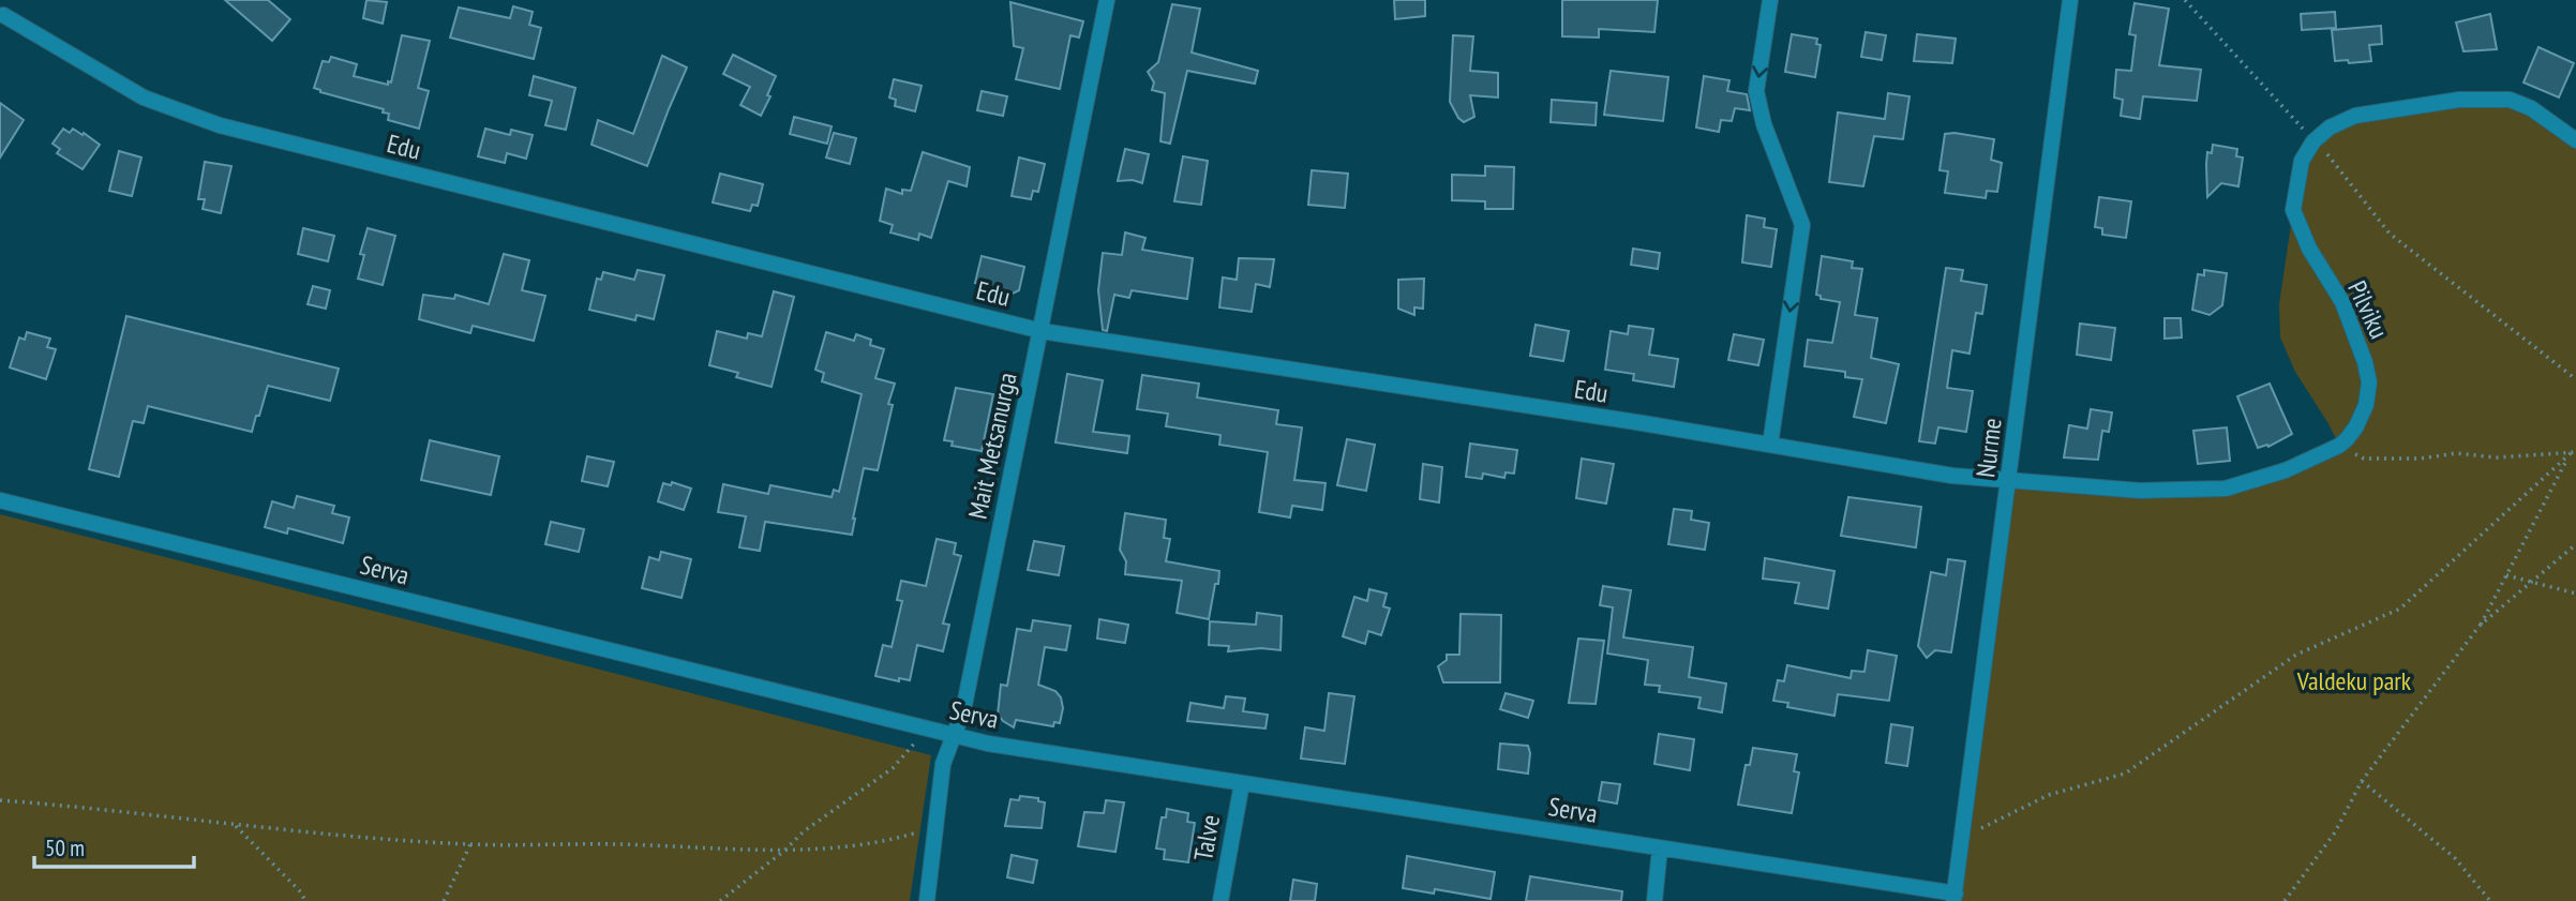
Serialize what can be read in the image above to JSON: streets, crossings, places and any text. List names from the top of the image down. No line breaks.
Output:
{"streets":{"street":["Edu","Pilviku","Mait Metsanurga","Nurme","Serva","Talve"]},"crossings":[["Edu","Pilviku"],["Edu","Mait Metsanurga"],["Edu","Nurme"],["Pilviku","Nurme"],["Mait Metsanurga","Serva"],["Nurme","Serva"],["Serva","Talve"]],"parks":["Valdeku park"],"scale_bar":"50 m"}
